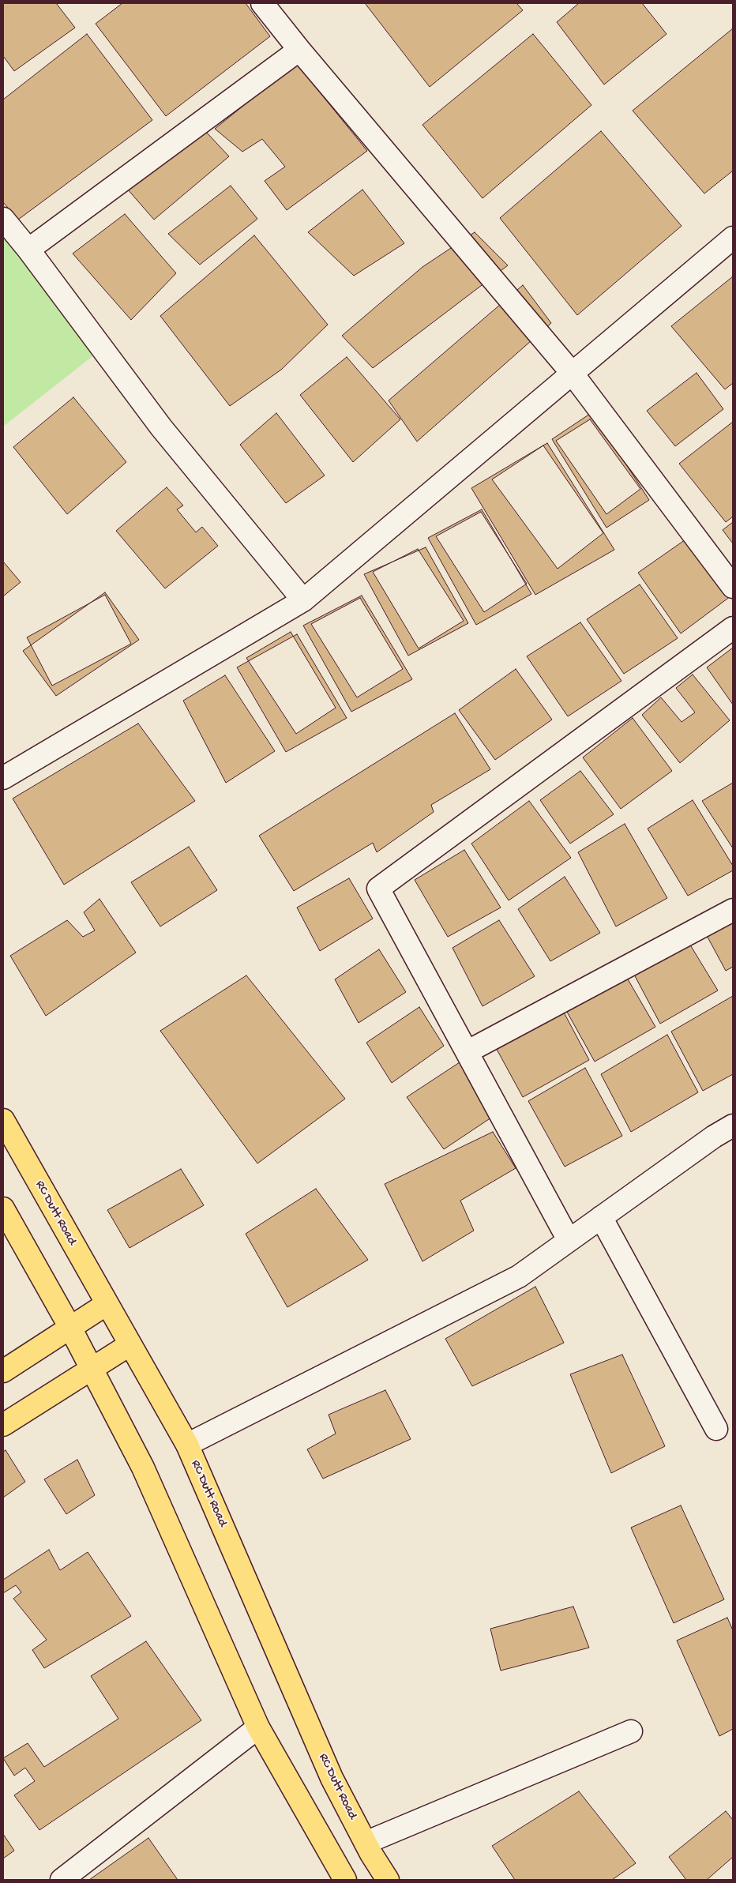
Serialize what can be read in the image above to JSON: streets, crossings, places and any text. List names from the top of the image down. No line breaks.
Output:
{"streets":{"main road":["RC Dutt Road"]}}
